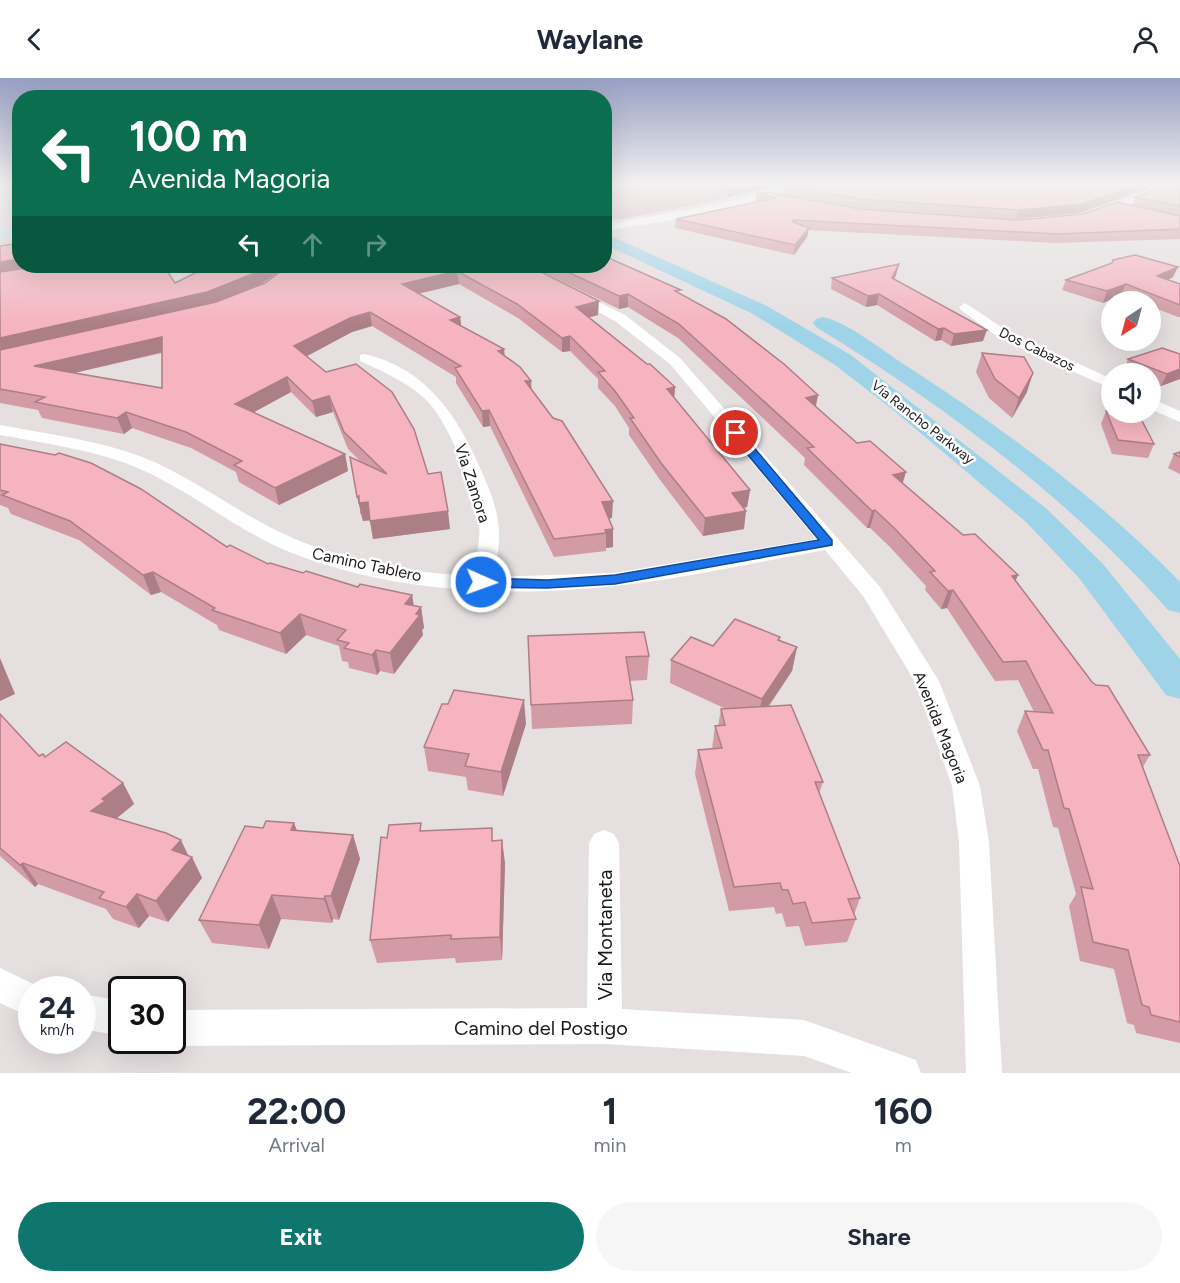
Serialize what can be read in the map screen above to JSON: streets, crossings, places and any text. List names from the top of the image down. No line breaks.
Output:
{"streets":{"main road":["Via Rancho Parkway"],"street":["Dos Cabazos","Via Zamora","Camino Tablero","Avenida Magoria","Via Montaneta","Camino del Postigo"]},"crossings":[["Via Zamora","Camino Tablero"],["Camino Tablero","Avenida Magoria"],["Via Montaneta","Camino del Postigo"]],"north":"bottom left","page":{"header":"Waylane","turn":["100 m","Avenida Magoria"],"speed":"24 km/h","limit":"30","eta":["22:00","Arrival","1","min","160","m"],"buttons":["Exit","Share"]}}
